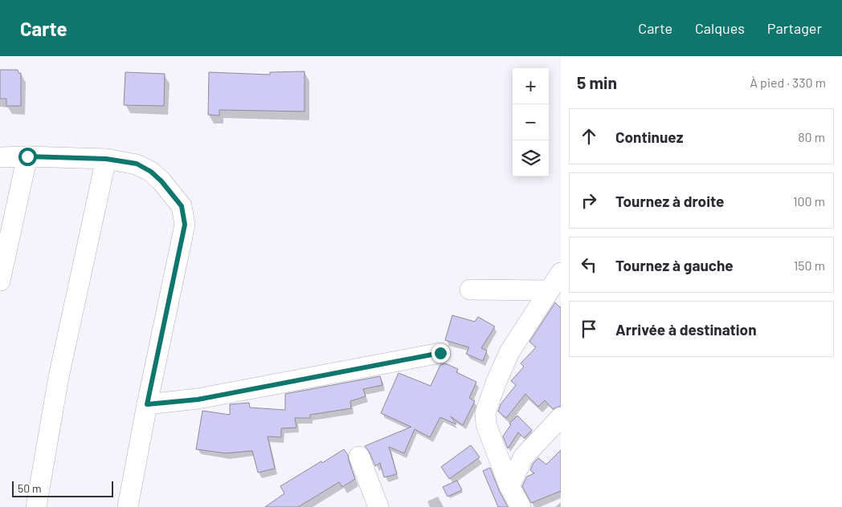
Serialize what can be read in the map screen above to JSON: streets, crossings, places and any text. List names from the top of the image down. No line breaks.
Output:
{"scale_bar":"50 m","page":{"header":"Carte","nav":["Carte","Calques","Partager"],"heading":["5 min","À pied · 330 m"],"map_buttons":["+","−"],"list":[["Continuez","80 m"],["Tournez à droite","100 m"],["Tournez à gauche","150 m"],"Arrivée à destination"],"scale":"50 m"}}
